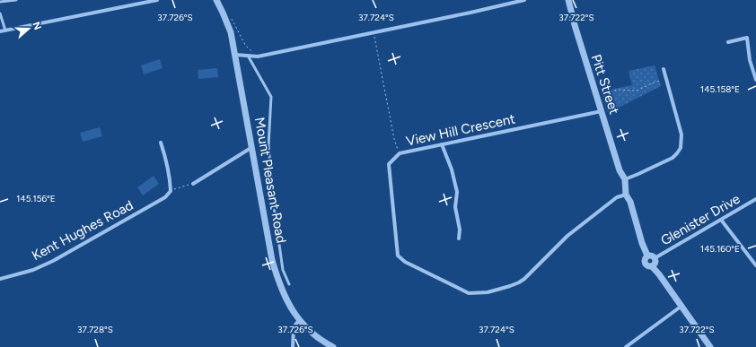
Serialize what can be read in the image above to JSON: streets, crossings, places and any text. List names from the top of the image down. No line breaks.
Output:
{"streets":{"street":["Pitt Street","View Hill Crescent","Mount Pleasant Road","Glenister Drive","Kent Hughes Road"]},"crossings":[["Pitt Street","View Hill Crescent"],["Pitt Street","Glenister Drive"]],"north":"right","coordinates":["37.722°S","37.726°S","37.724°S","145.158°E","145.156°E","145.160°E","37.728°S"]}
